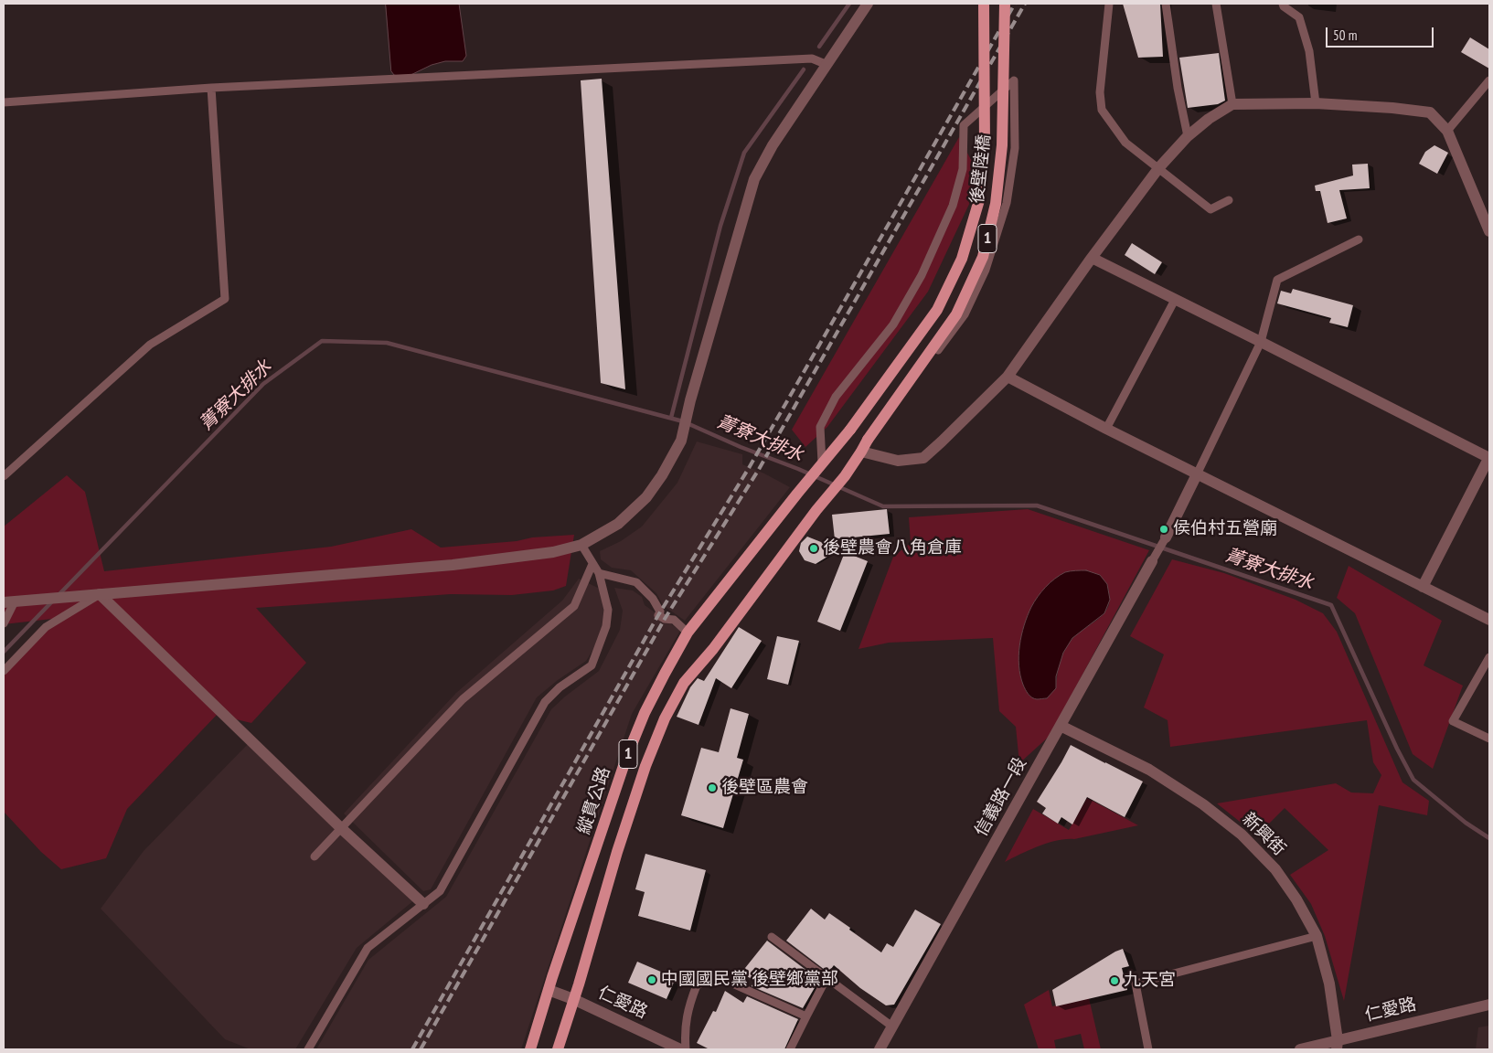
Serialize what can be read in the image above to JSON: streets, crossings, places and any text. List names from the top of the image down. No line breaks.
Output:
{"streets":{"main road":["後壁陸橋","1","縱貫公路"],"street":["信義路一段","新興街","仁愛路"]},"crossings":[["後壁陸橋","1"],["後壁陸橋","縱貫公路"],["1","仁愛路"],["信義路一段","新興街"],["縱貫公路","仁愛路"],["新興街","仁愛路"]],"water":["菁寮大排水"],"places":["侯伯村五營廟","後壁農會八角倉庫","後壁區農會","中國國民黨 後壁鄉黨部","九天宮"],"scale_bar":"50 m"}
